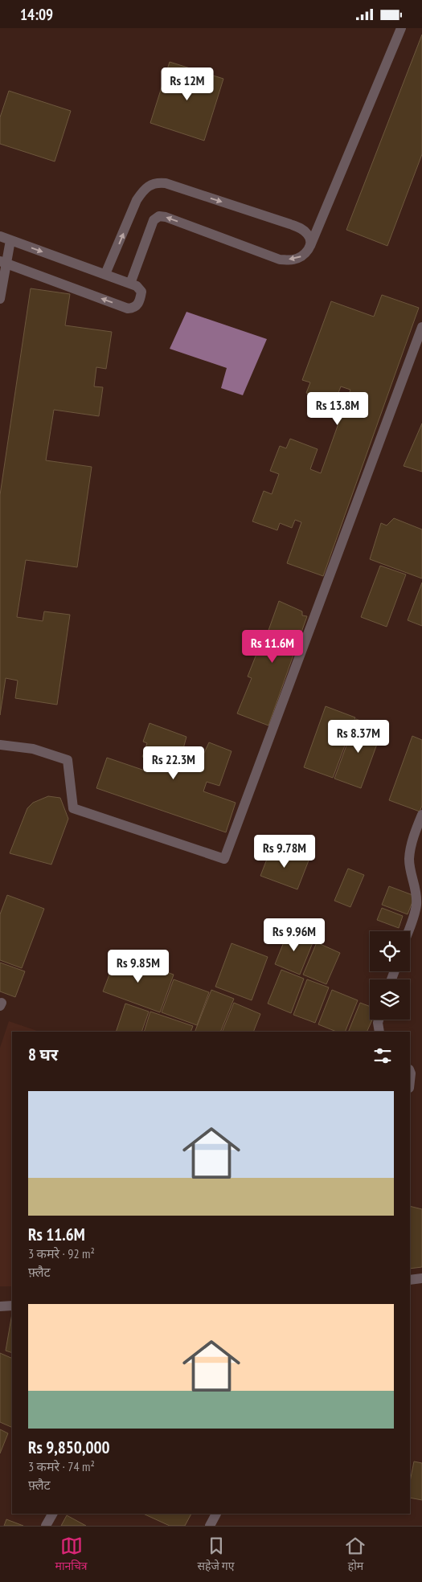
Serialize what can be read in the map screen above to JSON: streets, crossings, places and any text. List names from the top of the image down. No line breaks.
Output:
{"page":{"status":"14:09","price":["Rs 12M","Rs 13.8M","Rs 11.6M","Rs 8.37M","Rs 22.3M","Rs 9.78M","Rs 9.96M","Rs 9.85M"],"heading":"8 घर","list":[{"name":"Rs 11.6M","note":"3 कमरे · 92 m² · फ़्लैट"},{"name":"Rs 9,850,000","note":"3 कमरे · 74 m² · फ़्लैट"}],"tabs":["मानचित्र","सहेजे गए","होम"]}}
